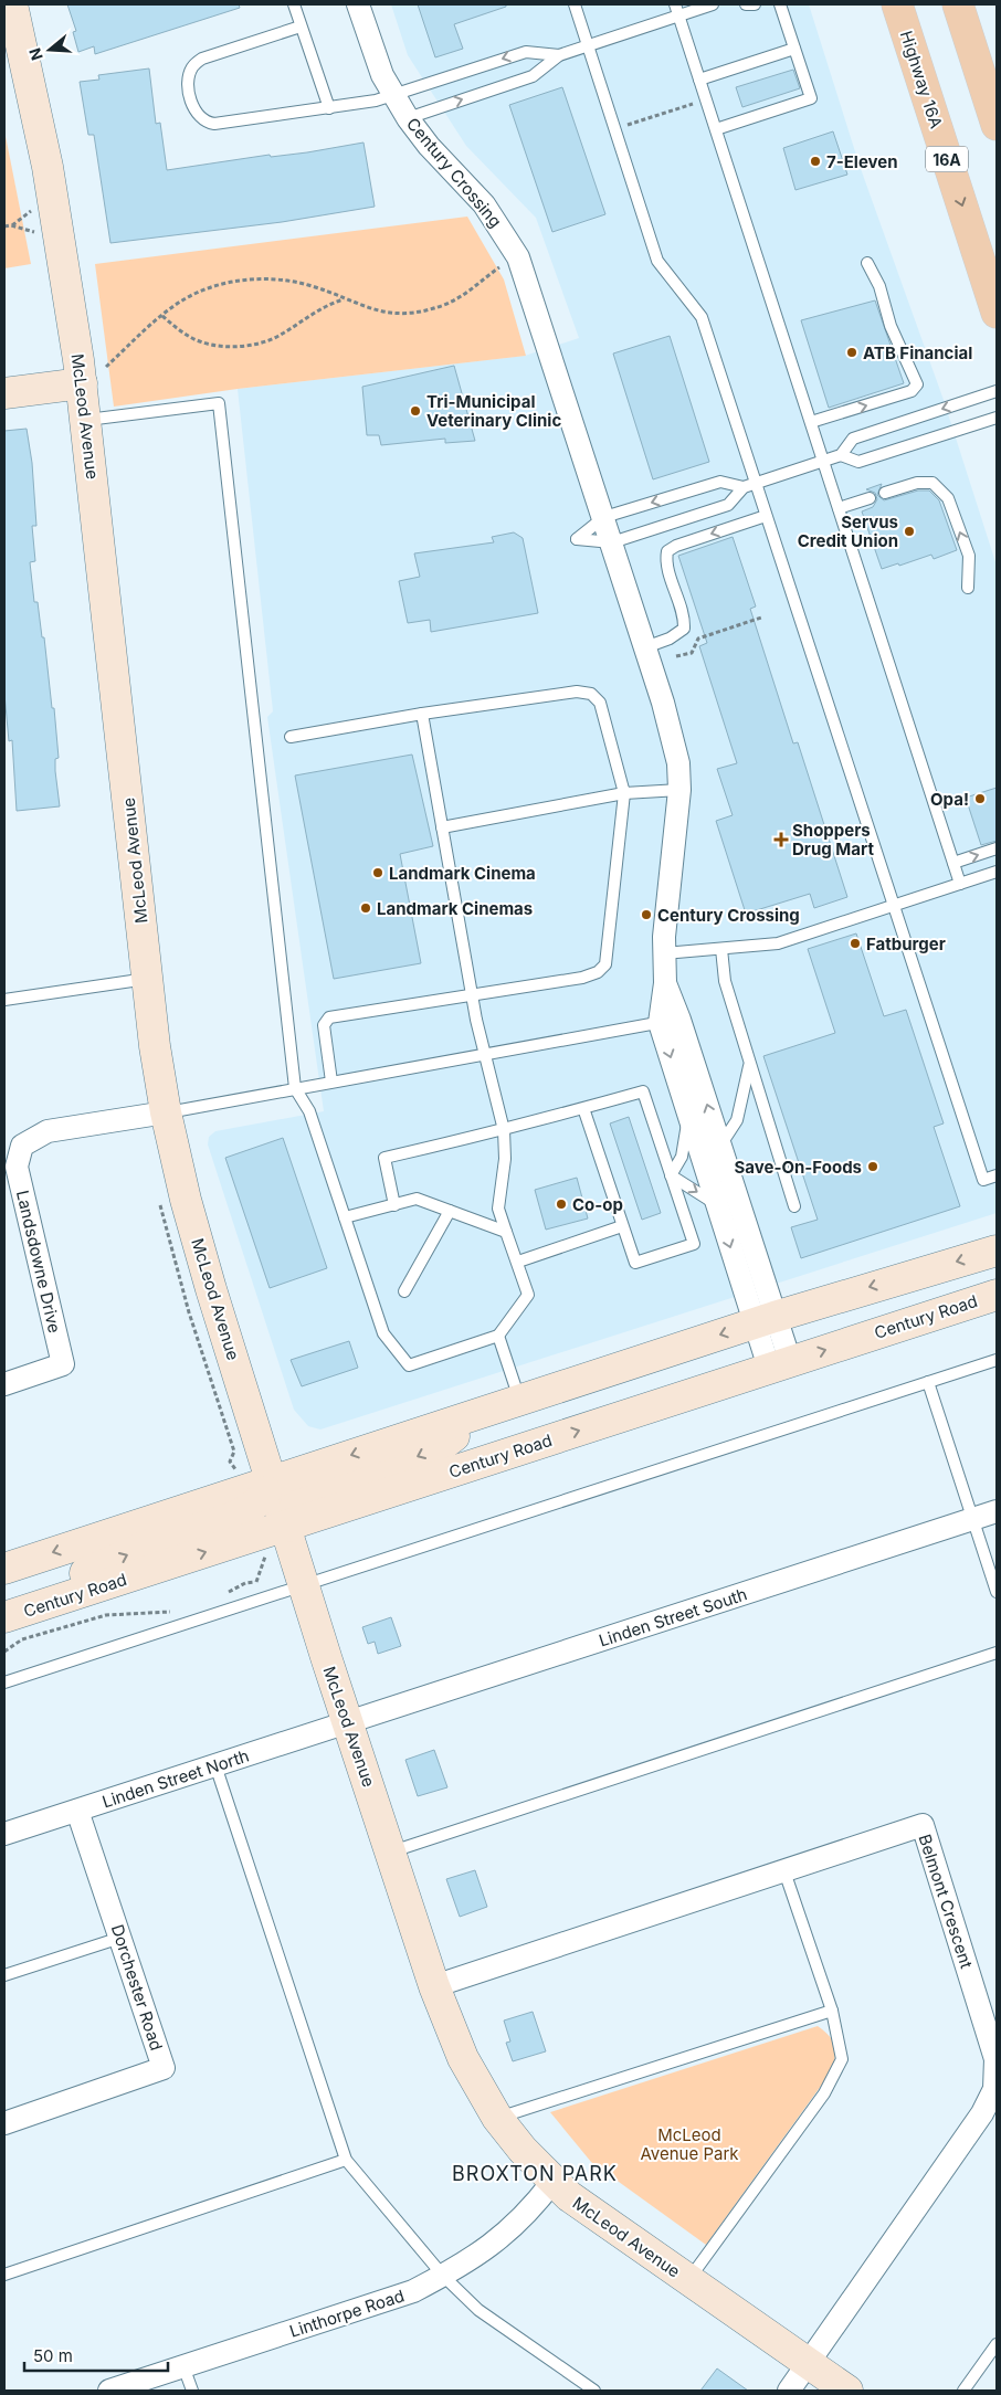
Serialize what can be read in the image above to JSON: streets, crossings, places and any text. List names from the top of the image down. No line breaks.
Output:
{"streets":{"main road":["Highway 16A","16A"],"street":["Century Crossing","McLeod Avenue","Landsdowne Drive","Century Road","Linden Street South","Linden Street North","Belmont Crescent","Dorchester Road","Linthorpe Road"]},"crossings":[["Century Crossing","Century Road"],["McLeod Avenue","Landsdowne Drive"],["McLeod Avenue","Century Road"],["McLeod Avenue","Linden Street South"],["McLeod Avenue","Linden Street North"],["McLeod Avenue","Belmont Crescent"],["McLeod Avenue","Linthorpe Road"],["Linden Street South","Linden Street North"],["Linden Street North","Dorchester Road"]],"districts":["BROXTON PARK"],"parks":["McLeod Avenue Park"],"places":{"other":["7-Eleven","ATB Financial","Tri-Municipal Veterinary Clinic","Servus Credit Union","Opa!","Landmark Cinema","Landmark Cinemas","Century Crossing","Fatburger","Save-On-Foods","Co-op"],"health":["Shoppers Drug Mart"]},"scale_bar":"50 m","north":"left"}
